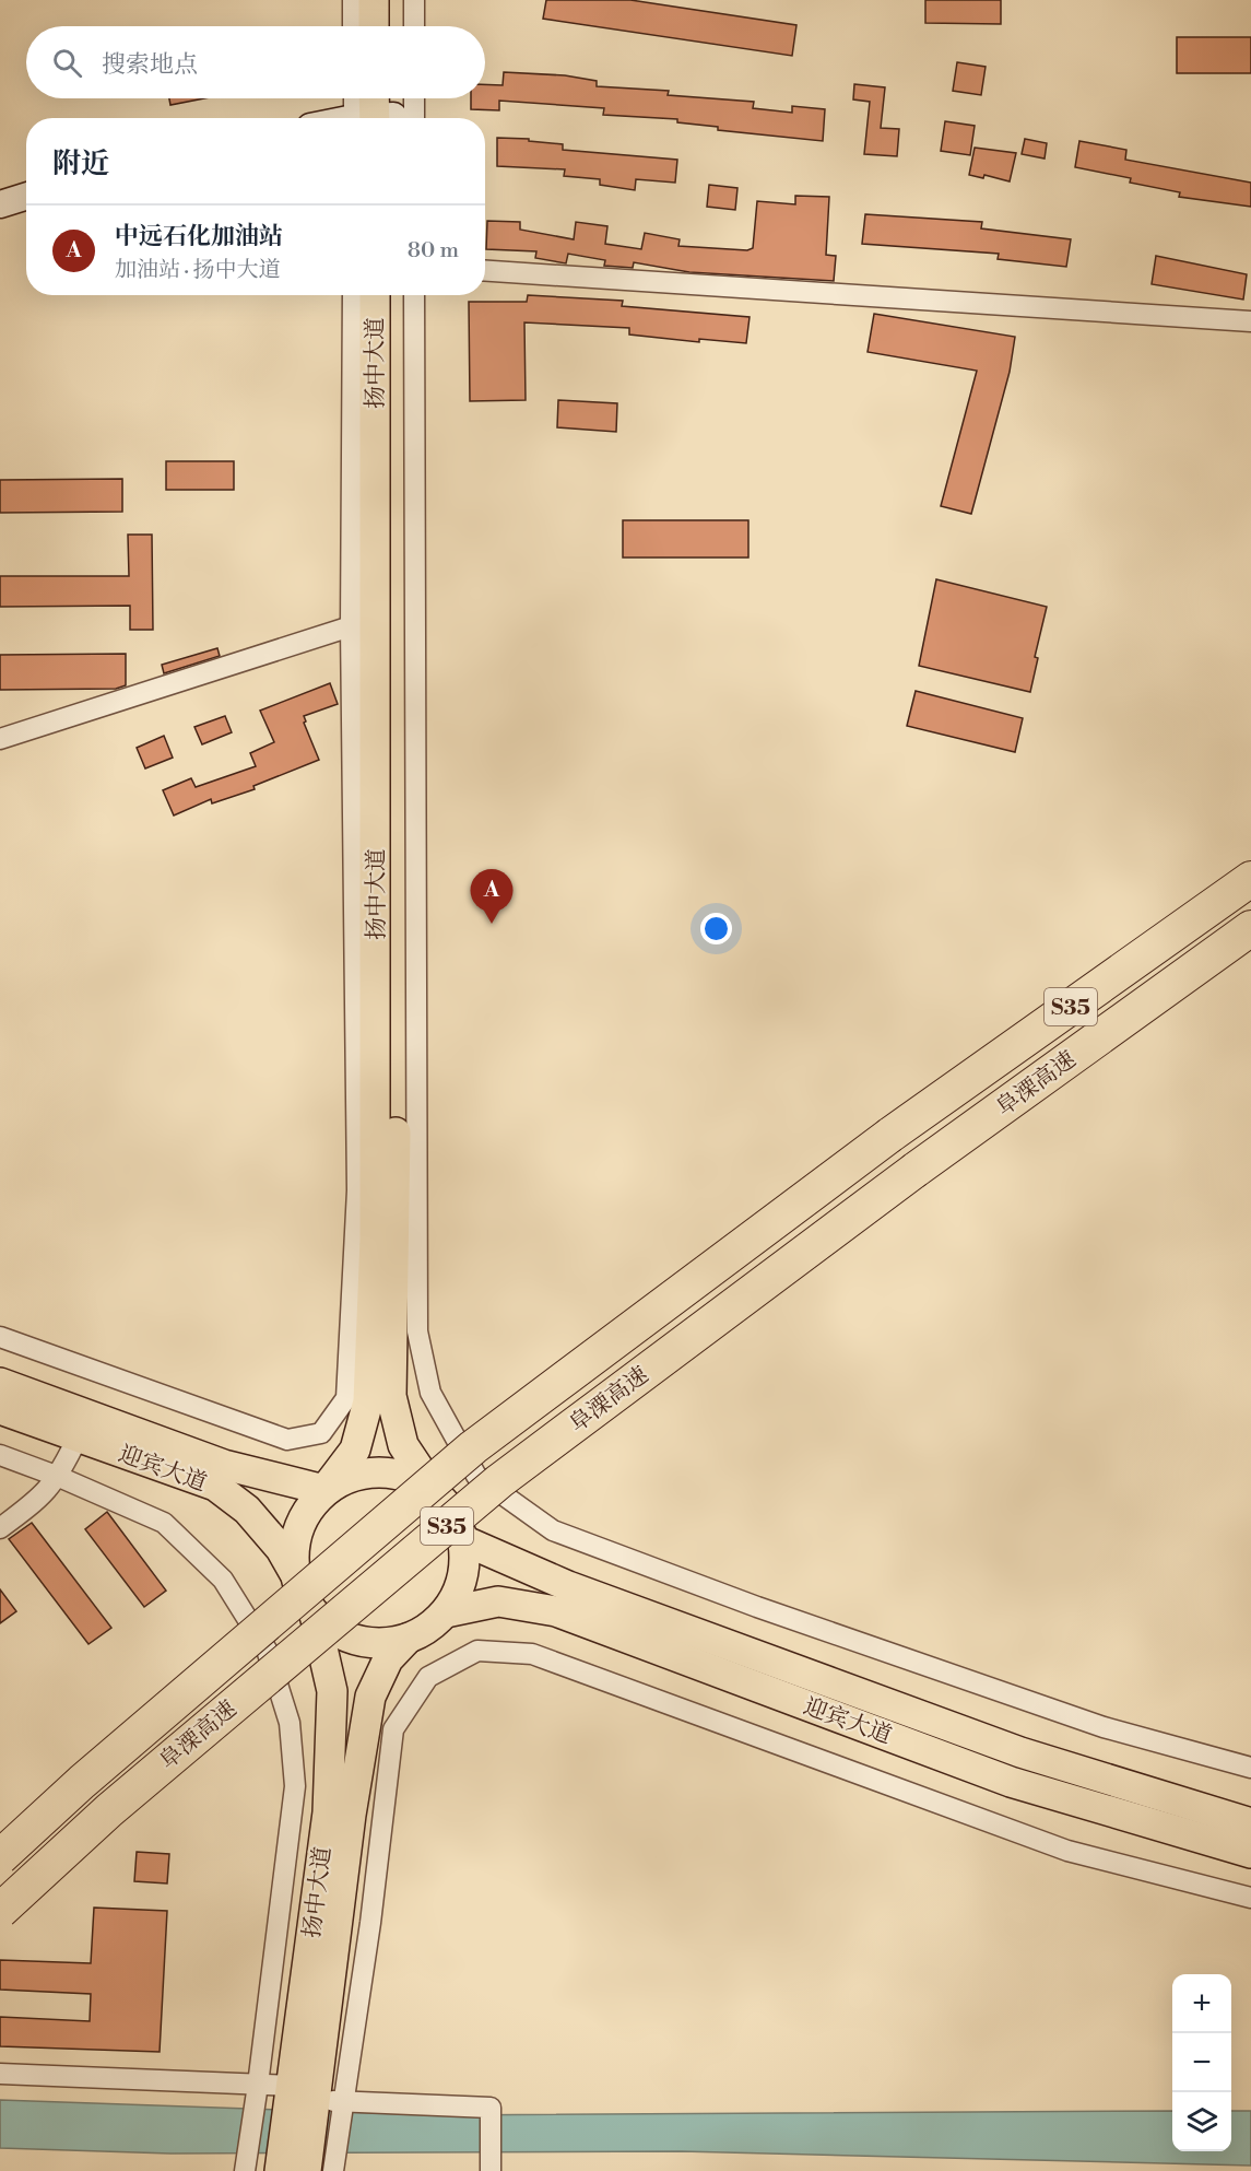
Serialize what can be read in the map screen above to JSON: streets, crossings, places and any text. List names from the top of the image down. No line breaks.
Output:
{"streets":{"highway":["S35","阜溧高速"],"main road":["扬中大道","迎宾大道"]},"crossings":[["扬中大道","迎宾大道"]],"page":{"search":"搜索地点","heading":"附近","list":[{"mark":"A","name":"中远石化加油站","note":"加油站 · 扬中大道","value":"80 m"}],"pins":"A","map_buttons":["+","−"]}}
